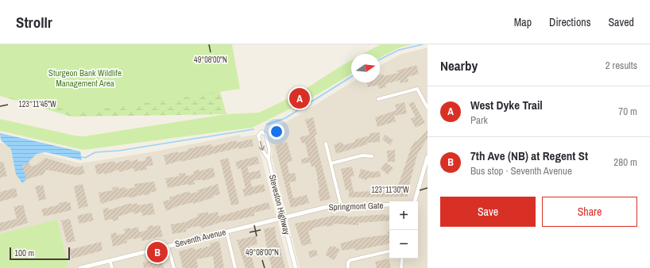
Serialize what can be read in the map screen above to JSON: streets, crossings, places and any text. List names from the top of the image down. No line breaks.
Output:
{"streets":{"street":["Steveston Highway","Springmont Gate","Seventh Avenue"]},"crossings":[["Steveston Highway","Springmont Gate"],["Steveston Highway","Seventh Avenue"],["Springmont Gate","Seventh Avenue"]],"parks":["Sturgeon Bank Wildlife Management Area"],"scale_bar":"100 m","north":"right","page":{"header":"Strollr","nav":["Map","Directions","Saved"],"heading":["Nearby","2 results"],"list":[{"mark":"A","name":"West Dyke Trail","note":"Park","value":"70 m"},{"mark":"B","name":"7th Ave (NB) at Regent St","note":"Bus stop · Seventh Avenue","value":"280 m"}],"pins":["A","B"],"buttons":["Save","Share"],"map_buttons":["+","−"],"scale":"100 m"},"coordinates":["49°08'00\"N","123°11'45\"W","123°11'30\"W"]}
